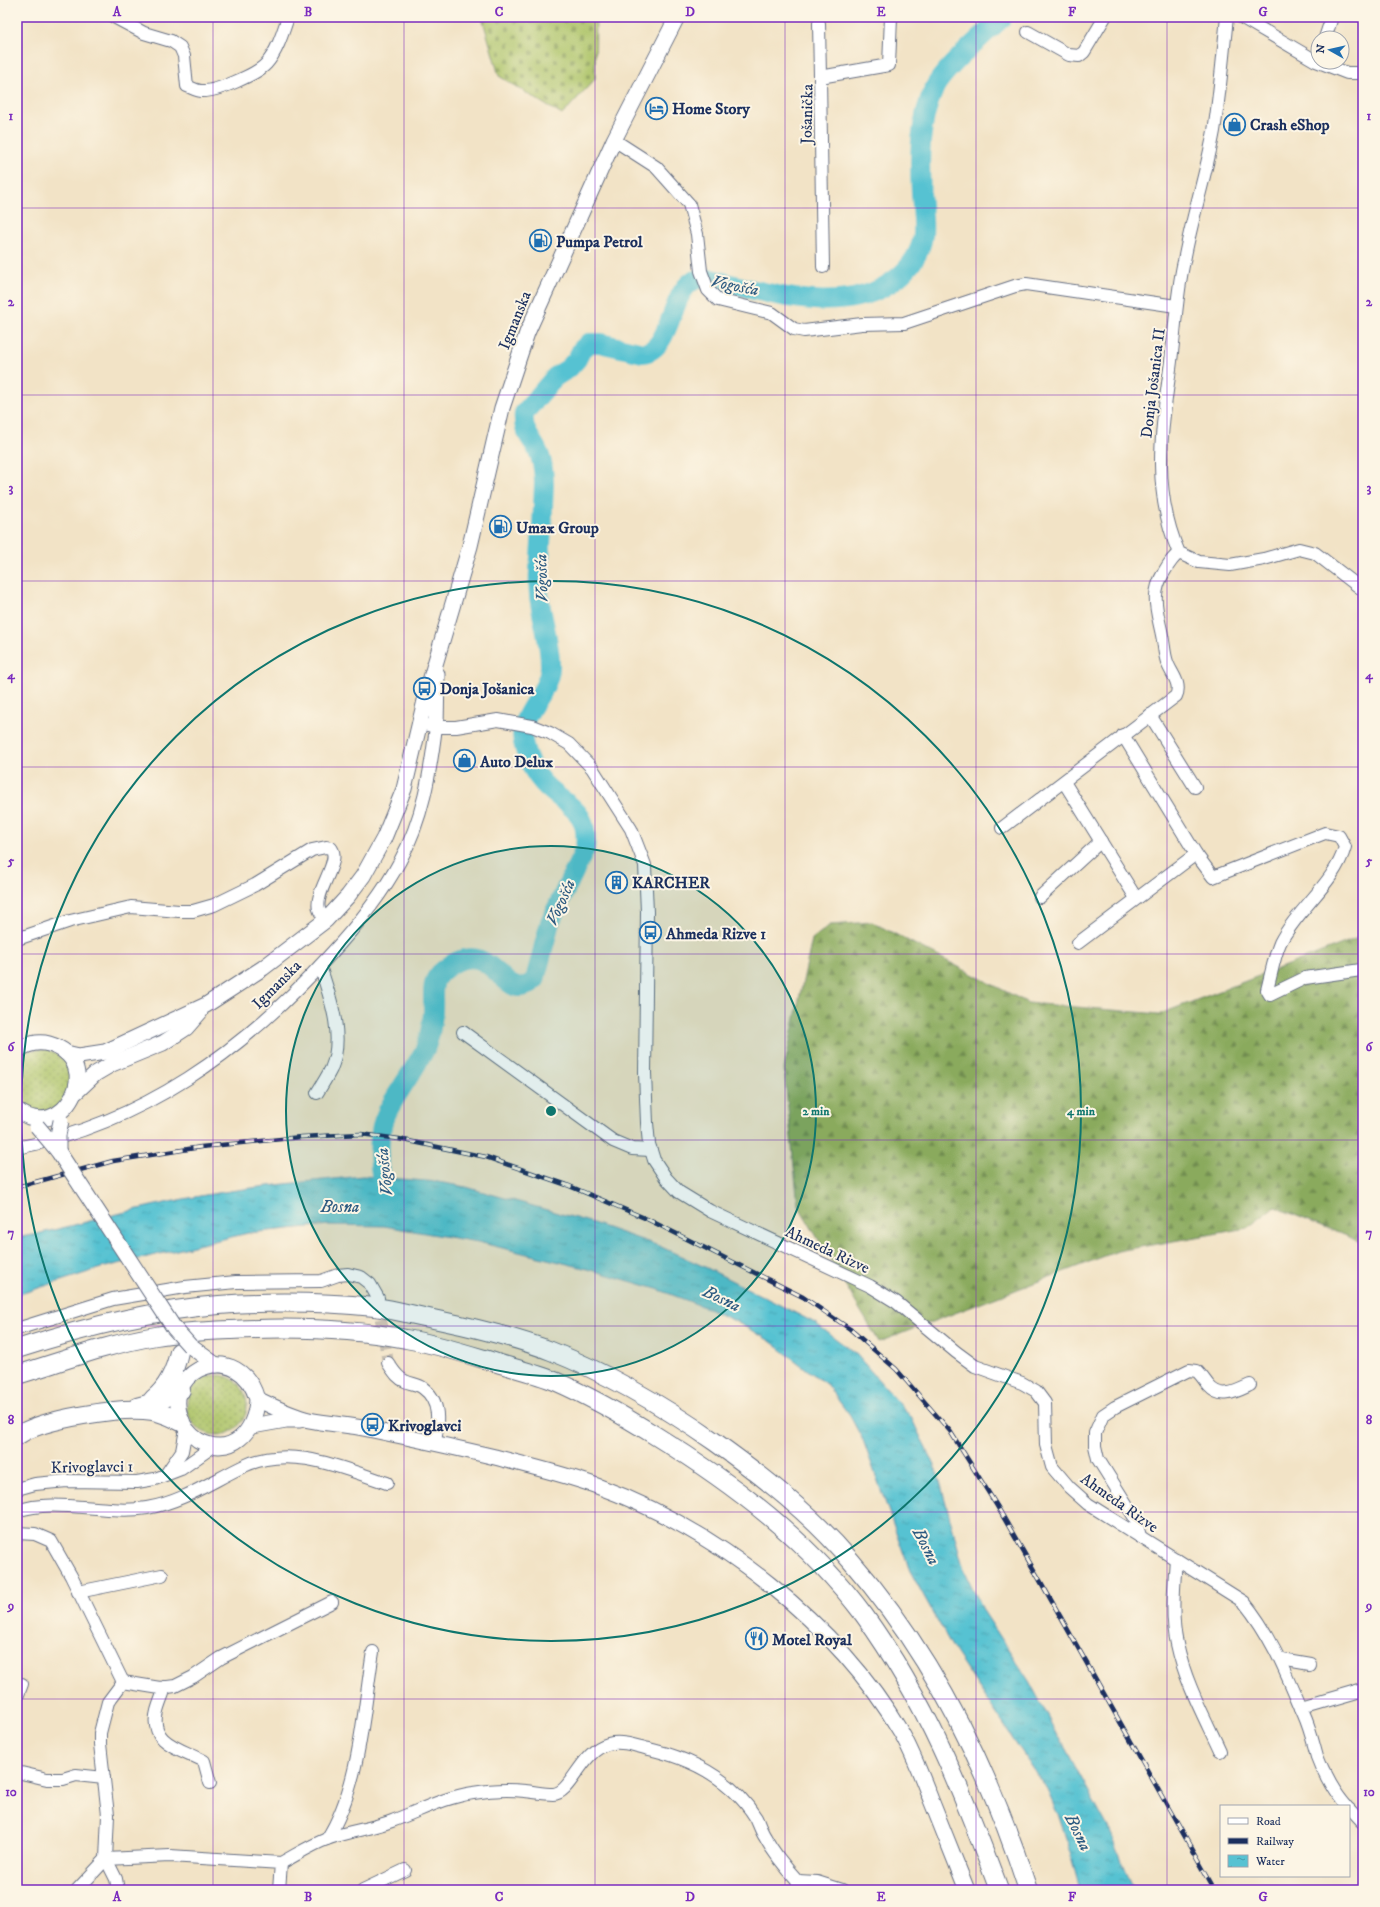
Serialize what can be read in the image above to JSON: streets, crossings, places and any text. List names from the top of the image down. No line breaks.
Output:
{"streets":{"main road":["Igmanska"],"street":["Jošanička","Donja Jošanica II","Ahmeda Rizve","Krivoglavci 1"]},"crossings":[["Igmanska","Ahmeda Rizve"]],"water":["Vogošća","Bosna"],"places":{"hotel":["Home Story"],"shop":["Crash eShop","Auto Delux"],"fuel station":["Pumpa Petrol","Umax Group"],"bus stop":["Donja Jošanica","Ahmeda Rizve 1","Krivoglavci"],"building":["KARCHER"],"restaurant":["Motel Royal"]},"legend":["Road","Railway","Water"],"north":"left","grid":{"columns":["A","B","C","D","E","F","G"],"rows":["1","2","3","4","5","6","7","8","9","10"]},"rings":["2 min","4 min"]}
